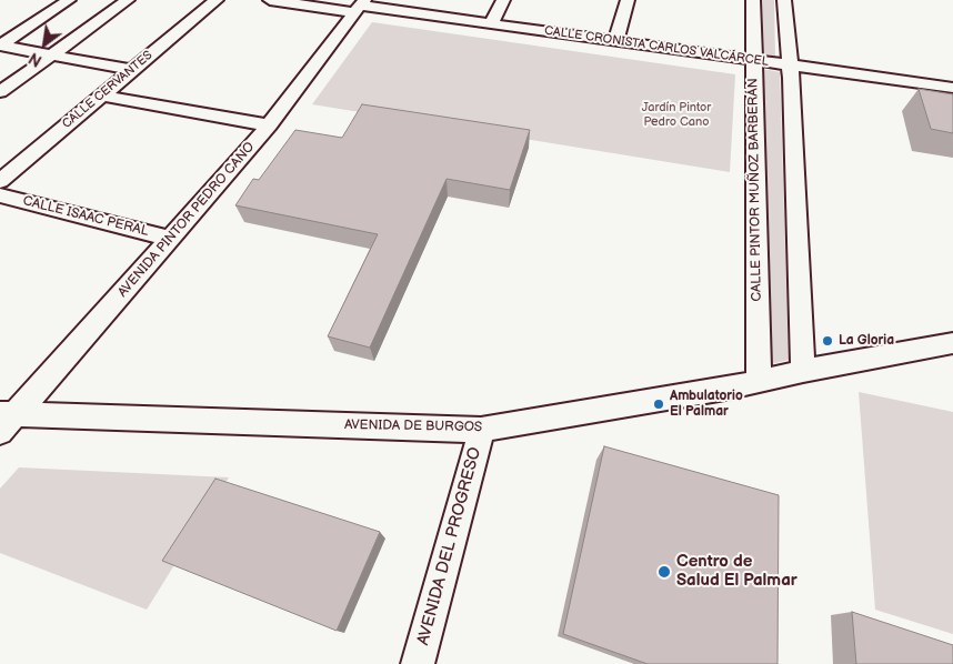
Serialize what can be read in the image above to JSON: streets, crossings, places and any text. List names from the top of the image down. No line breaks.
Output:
{"streets":{"street":["CALLE CRONISTA CARLOS VALCÁRCEL","CALLE CERVANTES","CALLE PINTOR MUÑOZ BARBERÁN","CALLE ISAAC PERAL","AVENIDA PINTOR PEDRO CANO","AVENIDA DE BURGOS","AVENIDA DEL PROGRESO"]},"crossings":[["CALLE CRONISTA CARLOS VALCÁRCEL","CALLE PINTOR MUÑOZ BARBERÁN"],["CALLE CRONISTA CARLOS VALCÁRCEL","AVENIDA PINTOR PEDRO CANO"],["CALLE PINTOR MUÑOZ BARBERÁN","AVENIDA DE BURGOS"],["CALLE ISAAC PERAL","AVENIDA PINTOR PEDRO CANO"],["AVENIDA PINTOR PEDRO CANO","AVENIDA DE BURGOS"],["AVENIDA DE BURGOS","AVENIDA DEL PROGRESO"]],"parks":["Jardín Pintor Pedro Cano"],"places":["La Gloria","Ambulatorio El Palmar","Centro de Salud El Palmar"],"north":"bottom left"}
